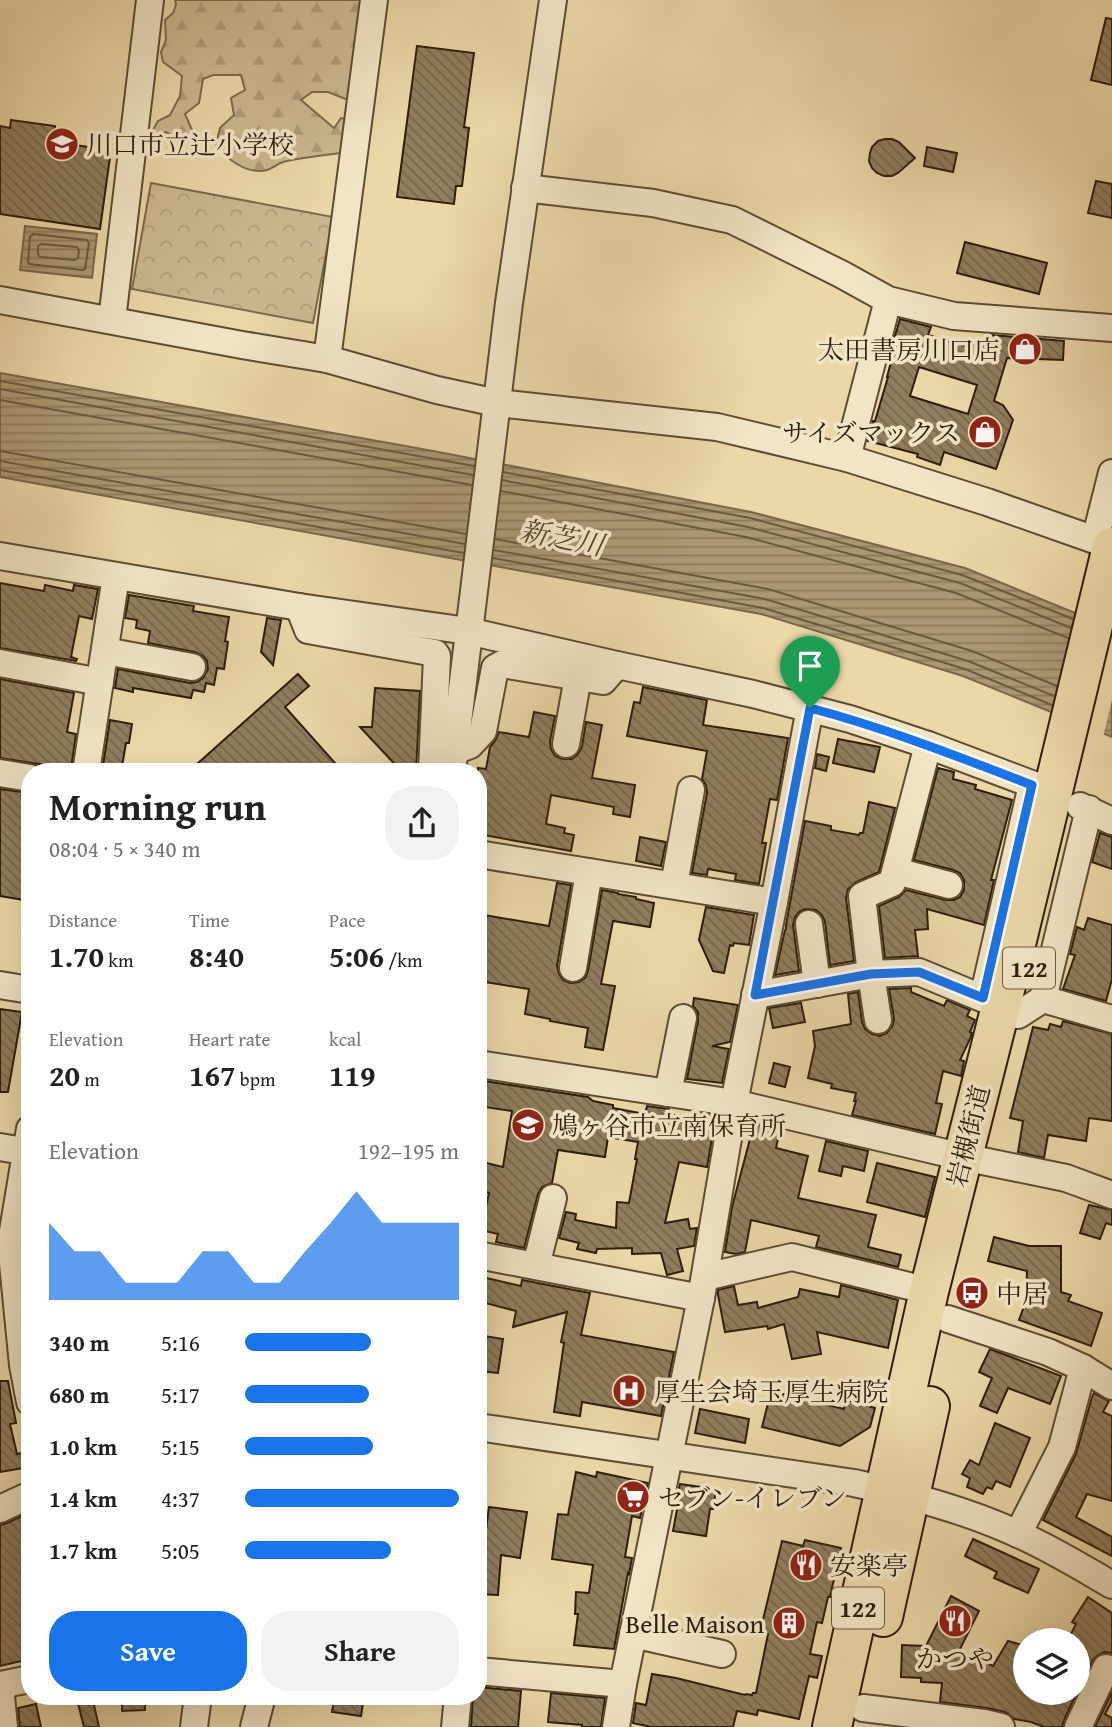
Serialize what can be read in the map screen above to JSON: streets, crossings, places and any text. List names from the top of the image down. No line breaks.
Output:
{"streets":{"highway":["122","岩槻街道"]},"water":["新芝川"],"places":{"school or university":["川口市立辻小学校","鳩ヶ谷市立南保育所"],"shop":["太田書房川口店","サイズマックス"],"bus stop":["中居"],"hospital":["厚生会埼玉厚生病院"],"supermarket":["セブン-イレブン"],"restaurant":["安楽亭","かつや"],"building":["Belle Maison"]},"page":{"heading":["Morning run","08:04 · 5 × 340 m"],"stats":[["Distance","1.70 km"],["Time","8:40"],["Pace","5:06 /km"],["Elevation","20 m"],["Heart rate","167 bpm"],["kcal","119"]],"chart":["Elevation","192–195 m"],"list":[{"name":"340 m","note":"5:16"},{"name":"680 m","note":"5:17"},{"name":"1.0 km","note":"5:15"},{"name":"1.4 km","note":"4:37"},{"name":"1.7 km","note":"5:05"}],"buttons":["Save","Share"]}}
